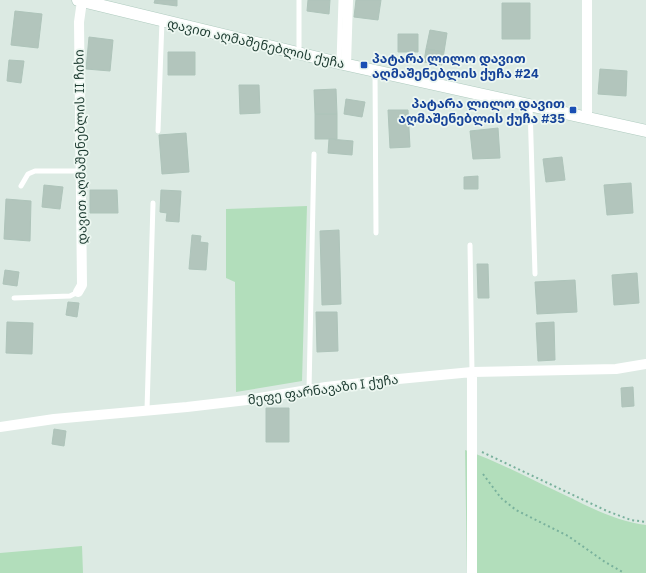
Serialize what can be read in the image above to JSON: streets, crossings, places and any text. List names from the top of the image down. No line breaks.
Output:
{"streets":{"street":["დავით აღმაშენებლის ქუჩა","დავით აღმაშენებლის II ჩიხი","მეფე ფარნავაზი I ქუჩა"]},"crossings":[["დავით აღმაშენებლის ქუჩა","დავით აღმაშენებლის II ჩიხი"]],"places":{"transit":["პატარა ლილო დავით აღმაშენებლის ქუჩა #24","პატარა ლილო დავით აღმაშენებლის ქუჩა #35"]}}
